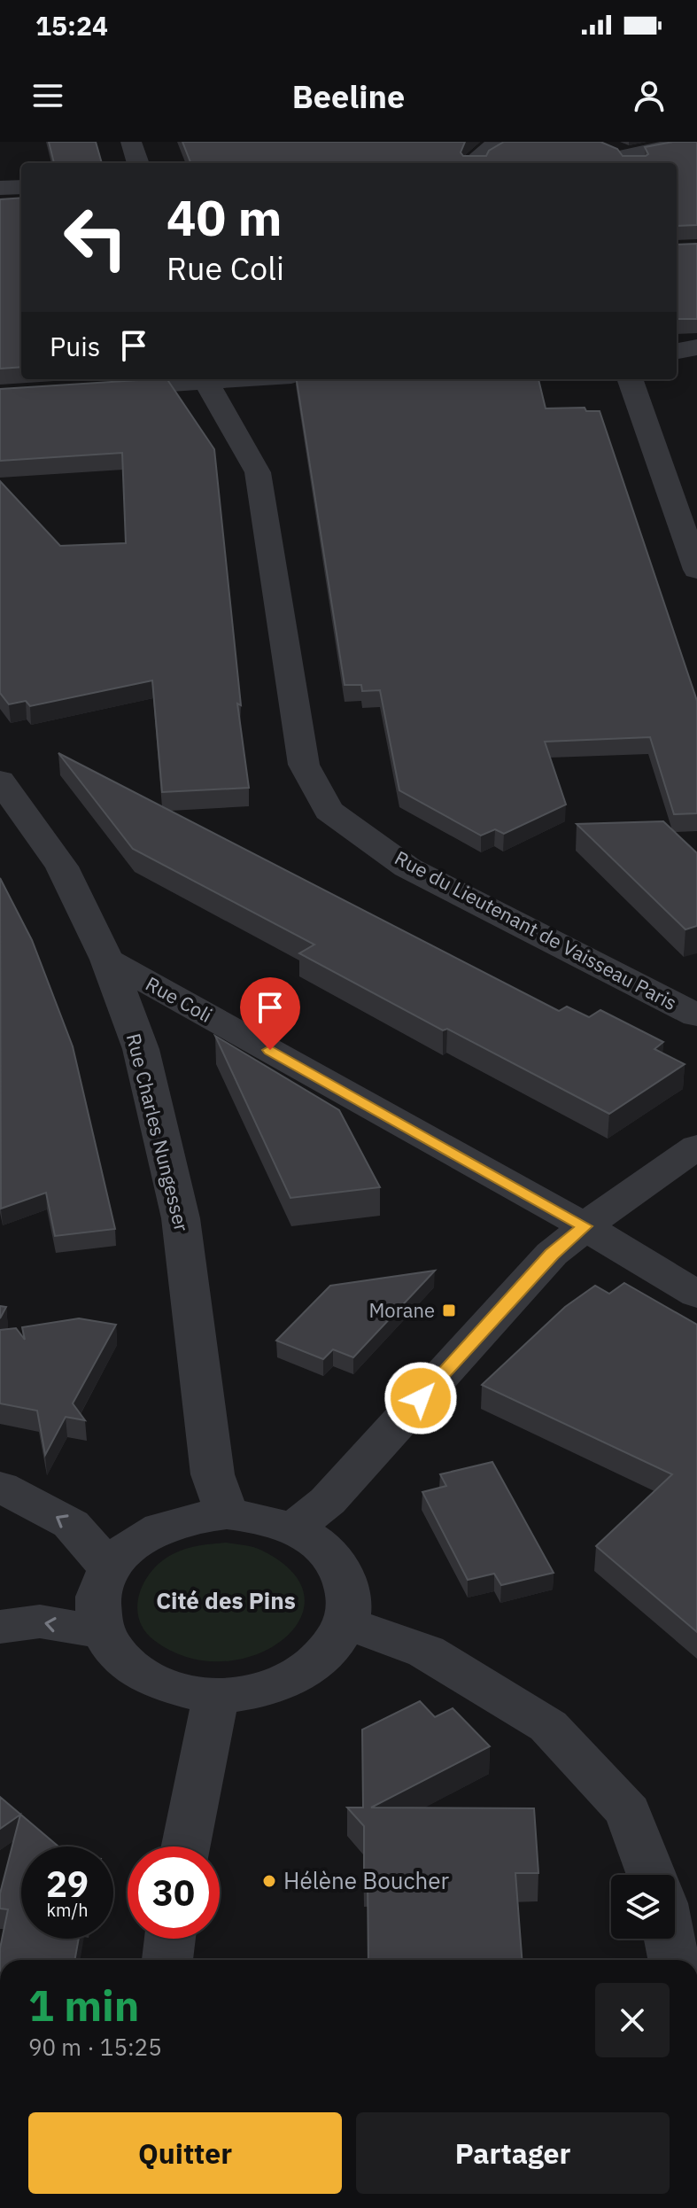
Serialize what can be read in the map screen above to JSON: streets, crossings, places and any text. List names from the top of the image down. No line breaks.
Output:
{"streets":{"street":["Rue du Lieutenant de Vaisseau Paris","Rue Coli","Rue Charles Nungesser"]},"crossings":[["Rue Coli","Rue Charles Nungesser"]],"districts":["Cité des Pins"],"places":{"transit":["Morane"],"other":["Hélène Boucher"]},"page":{"status":"15:24","header":"Beeline","turn":["40 m","Rue Coli"],"then":"Puis","speed":"29 km/h","limit":"30","heading":["1 min","90 m · 15:25"],"buttons":["Quitter","Partager"]}}
